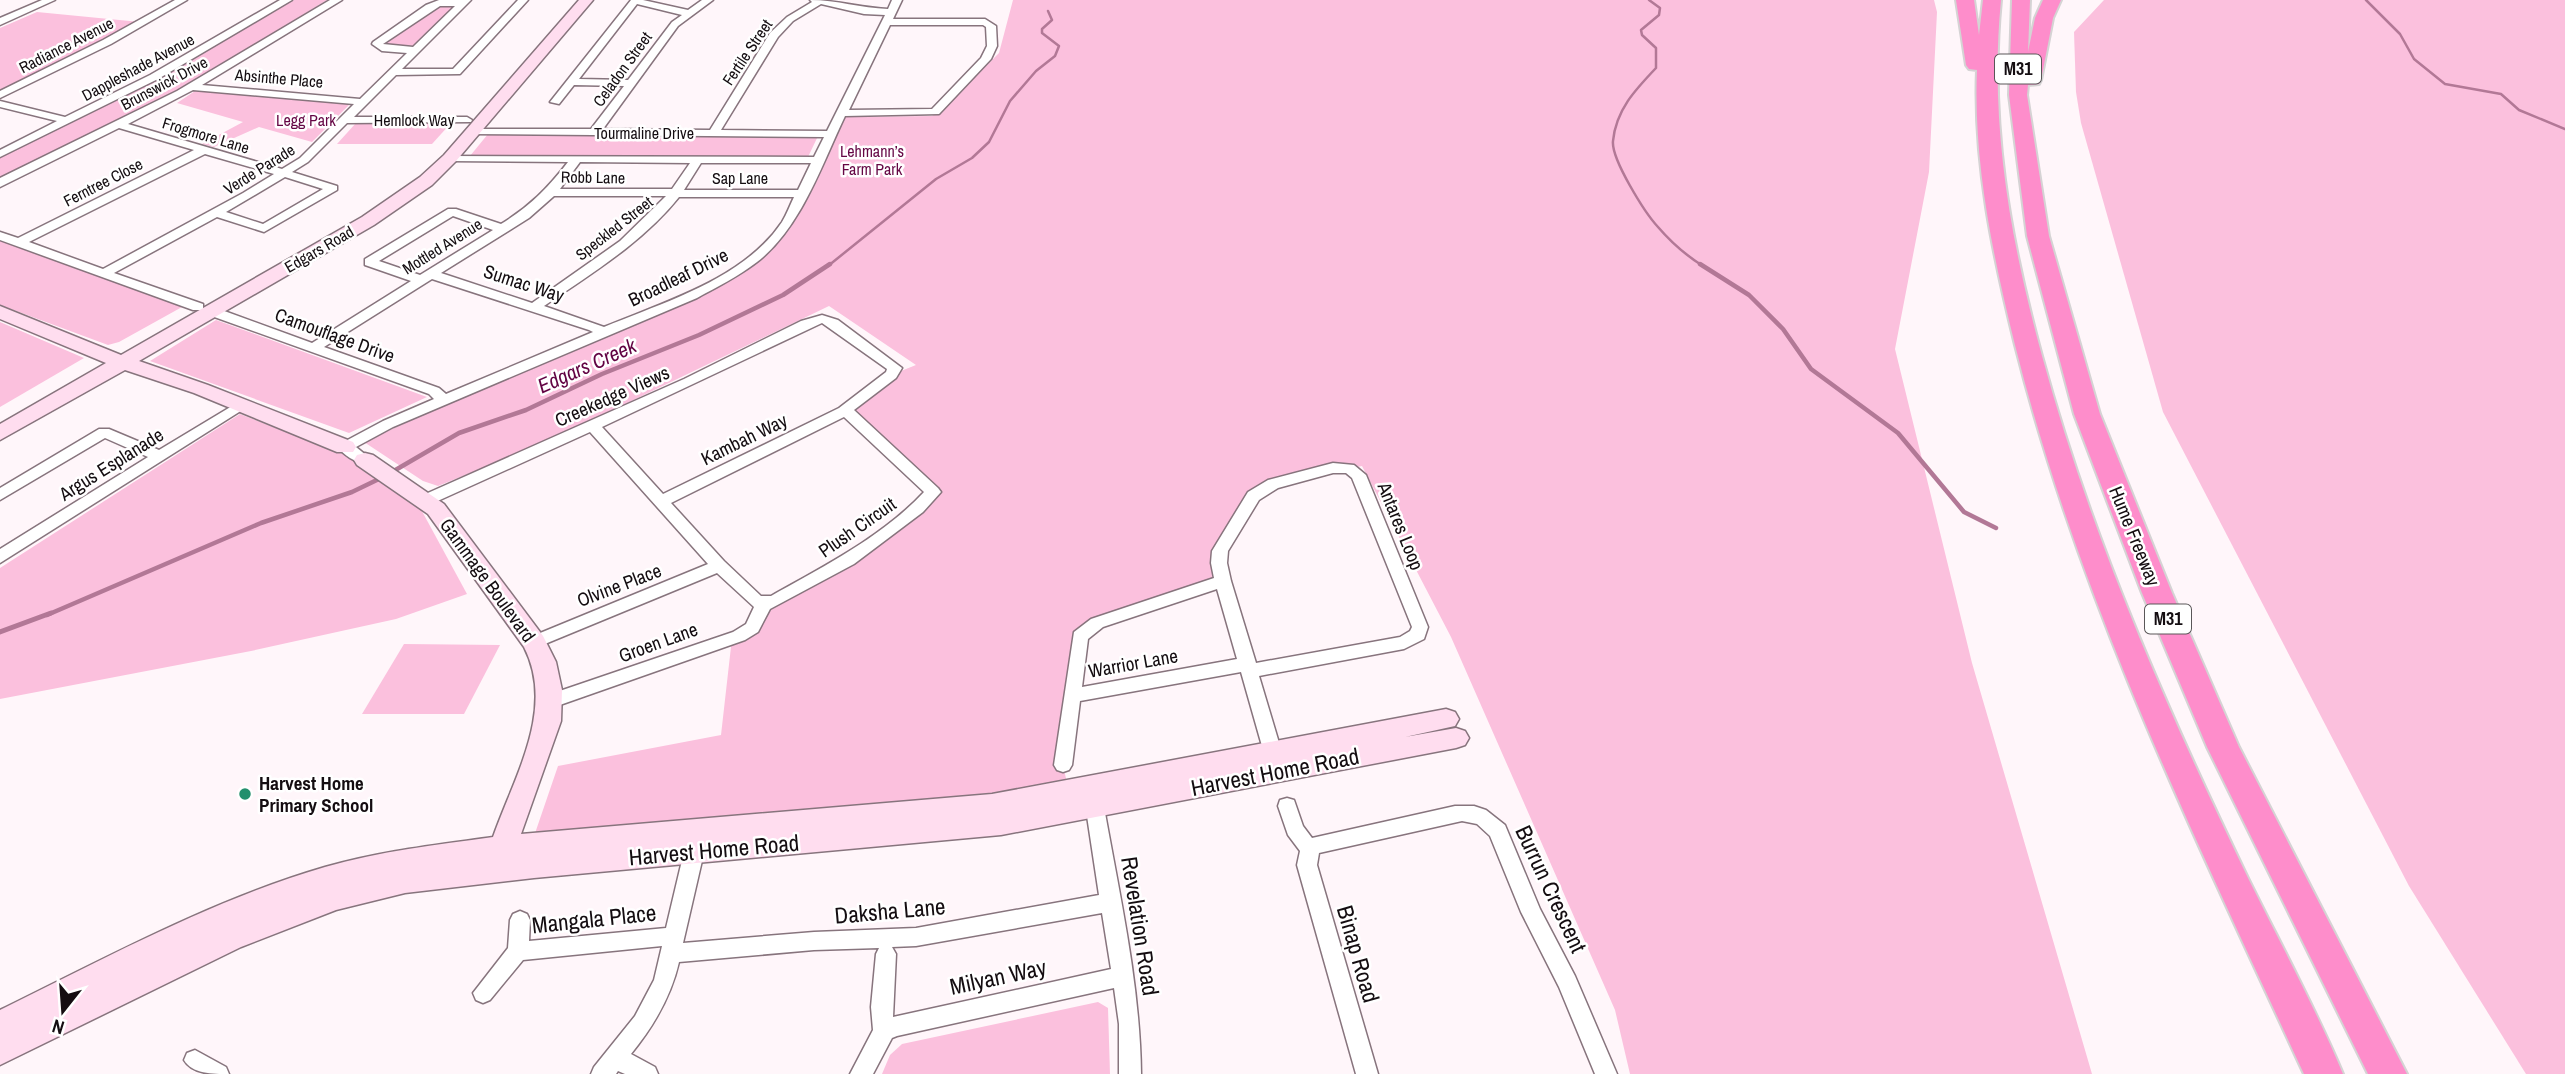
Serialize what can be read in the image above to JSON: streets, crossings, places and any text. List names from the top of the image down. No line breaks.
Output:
{"streets":{"highway":["M31","Hume Freeway"],"street":["Radiance Avenue","Fertile Street","Dappleshade Avenue","Celadon Street","Absinthe Place","Brunswick Drive","Hemlock Way","Tourmaline Drive","Frogmore Lane","Verde Parade","Robb Lane","Sap Lane","Ferntree Close","Speckled Street","Mottled Avenue","Edgars Road","Broadleaf Drive","Sumac Way","Camouflage Drive","Creekedge Views","Kambah Way","Argus Esplanade","Antares Loop","Plush Circuit","Gammage Boulevard","Olvine Place","Groen Lane","Warrior Lane","Harvest Home Road","Burrun Crescent","Daksha Lane","Mangala Place","Revelation Road","Binap Road","Milyan Way"]},"crossings":[["Fertile Street","Tourmaline Drive"],["Celadon Street","Tourmaline Drive"],["Absinthe Place","Brunswick Drive"],["Absinthe Place","Verde Parade"],["Brunswick Drive","Frogmore Lane"],["Hemlock Way","Tourmaline Drive"],["Hemlock Way","Verde Parade"],["Hemlock Way","Edgars Road"],["Tourmaline Drive","Edgars Road"],["Tourmaline Drive","Broadleaf Drive"],["Frogmore Lane","Verde Parade"],["Frogmore Lane","Ferntree Close"],["Verde Parade","Camouflage Drive"],["Robb Lane","Sap Lane"],["Robb Lane","Speckled Street"],["Robb Lane","Mottled Avenue"],["Sap Lane","Speckled Street"],["Sap Lane","Broadleaf Drive"],["Ferntree Close","Camouflage Drive"],["Speckled Street","Sumac Way"],["Mottled Avenue","Sumac Way"],["Mottled Avenue","Camouflage Drive"],["Edgars Road","Camouflage Drive"],["Edgars Road","Gammage Boulevard"],["Broadleaf Drive","Sumac Way"],["Broadleaf Drive","Camouflage Drive"],["Broadleaf Drive","Gammage Boulevard"],["Creekedge Views","Kambah Way"],["Creekedge Views","Plush Circuit"],["Creekedge Views","Gammage Boulevard"],["Kambah Way","Plush Circuit"],["Argus Esplanade","Gammage Boulevard"],["Antares Loop","Warrior Lane"],["Antares Loop","Harvest Home Road"],["Plush Circuit","Groen Lane"],["Gammage Boulevard","Olvine Place"],["Gammage Boulevard","Groen Lane"],["Gammage Boulevard","Harvest Home Road"],["Harvest Home Road","Revelation Road"],["Burrun Crescent","Binap Road"],["Daksha Lane","Mangala Place"],["Daksha Lane","Revelation Road"],["Revelation Road","Milyan Way"]],"water":["Edgars Creek"],"parks":["Legg Park","Lehmann’s Farm Park"],"places":["Harvest Home Primary School"],"north":"bottom"}
